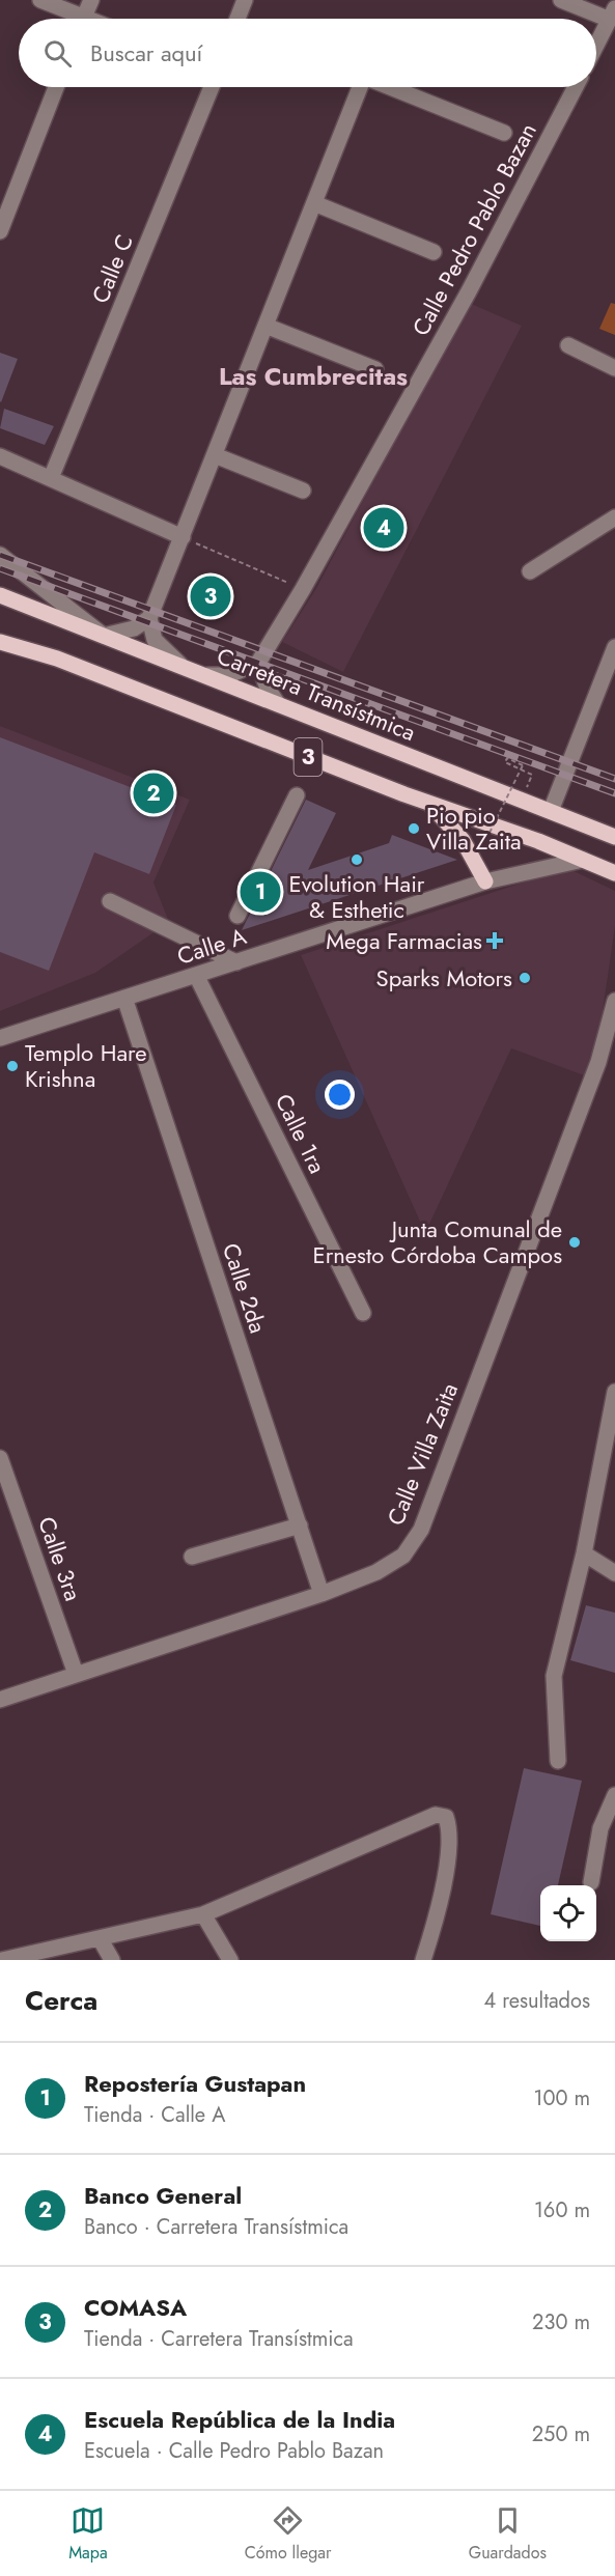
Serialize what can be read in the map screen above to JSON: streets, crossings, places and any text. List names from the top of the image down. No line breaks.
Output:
{"streets":{"main road":["Carretera Transístmica","3"],"street":["Calle Pedro Pablo Bazan","Calle C","Calle A","Calle 1ra","Calle 2da","Calle Villa Zaita","Calle 3ra"]},"crossings":[["3","Calle A"],["Calle A","Calle 1ra"],["Calle A","Calle 2da"],["Calle 2da","Calle Villa Zaita"],["Calle Villa Zaita","Calle 3ra"]],"districts":["Las Cumbrecitas"],"places":{"other":["Pio pio Villa Zaita","Evolution Hair & Esthetic","Sparks Motors","Templo Hare Krishna","Junta Comunal de Ernesto Córdoba Campos"],"health":["Mega Farmacias"]},"page":{"search":"Buscar aquí","pins":["4","3","2","1"],"heading":["Cerca","4 resultados"],"list":[{"mark":"1","name":"Repostería Gustapan","note":"Tienda · Calle A","value":"100 m"},{"mark":"2","name":"Banco General","note":"Banco · Carretera Transístmica","value":"160 m"},{"mark":"3","name":"COMASA","note":"Tienda · Carretera Transístmica","value":"230 m"},{"mark":"4","name":"Escuela República de la India","note":"Escuela · Calle Pedro Pablo Bazan","value":"250 m"}],"nav":["Mapa","Cómo llegar","Guardados"]}}
